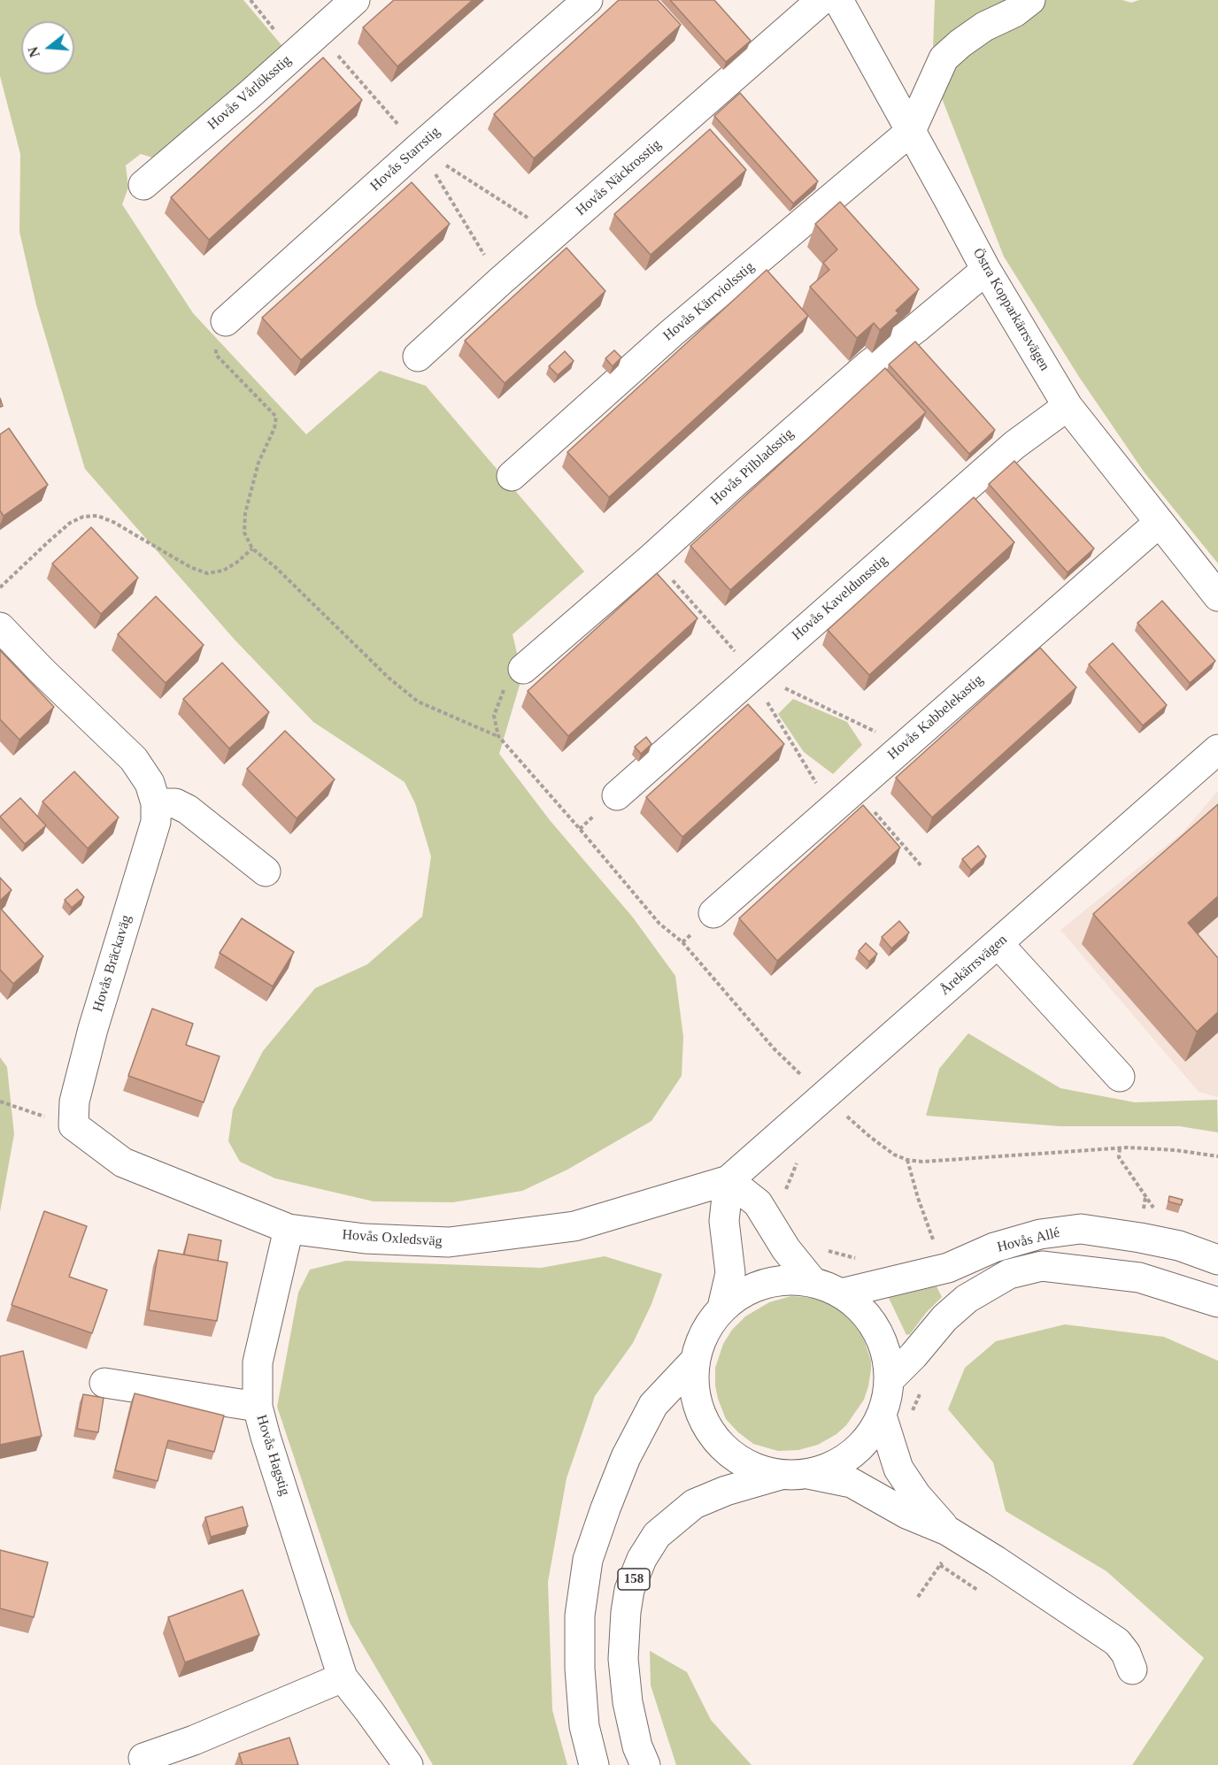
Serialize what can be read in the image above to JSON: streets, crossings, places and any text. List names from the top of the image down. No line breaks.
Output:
{"streets":{"street":["Hovås Vårlöksstig","Hovås Starrstig","Hovås Näckrosstig","Hovås Kärrviolsstig","Östra Kopparkärrsvägen","Hovås Pilbladsstig","Hovås Kaveldunsstig","Hovås Kabbelekastig","Hovås Bräckaväg","Årekärrsvägen","Hovås Oxledsväg","Hovås Allé","Hovås Hagstig","158"]},"crossings":[["Hovås Kärrviolsstig","Östra Kopparkärrsvägen"],["Östra Kopparkärrsvägen","Hovås Pilbladsstig"],["Östra Kopparkärrsvägen","Hovås Kaveldunsstig"],["Östra Kopparkärrsvägen","Hovås Kabbelekastig"],["Hovås Bräckaväg","Hovås Oxledsväg"],["Årekärrsvägen","Hovås Oxledsväg"],["Hovås Oxledsväg","Hovås Hagstig"]],"north":"left"}
